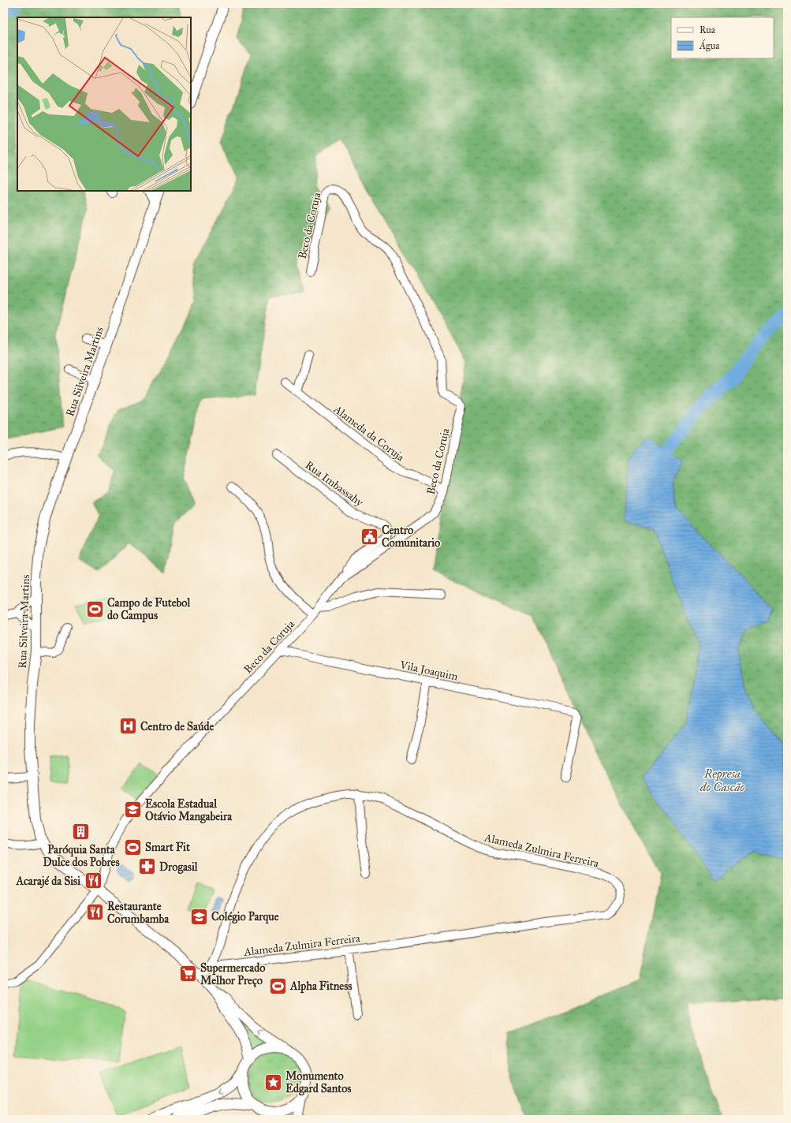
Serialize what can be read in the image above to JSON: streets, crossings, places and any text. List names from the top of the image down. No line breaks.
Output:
{"streets":{"main road":["Rua Silveira Martins"],"street":["Beco da Coruja","Alameda da Coruja","Rua Imbassahy","Vila Joaquim","Alameda Zulmira Ferreira"]},"crossings":[["Beco da Coruja","Rua Silveira Martins"],["Beco da Coruja","Alameda da Coruja"],["Beco da Coruja","Rua Imbassahy"],["Beco da Coruja","Vila Joaquim"],["Rua Silveira Martins","Alameda Zulmira Ferreira"]],"water":["Represa do Cascão"],"places":{"public building":["Centro Comunitario"],"sports":["Campo de Futebol do Campus","Smart Fit","Alpha Fitness"],"hospital":["Centro de Saúde"],"school or university":["Escola Estadual Otávio Mangabeira","Colégio Parque"],"building":["Paróquia Santa Dulce dos Pobres"],"pharmacy":["Drogasil"],"restaurant":["Acarajé da Sisi","Restaurante Corumbamba"],"supermarket":["Supermercado Melhor Preço"],"place":["Monumento Edgard Santos"]},"legend":["Rua","Água"]}
